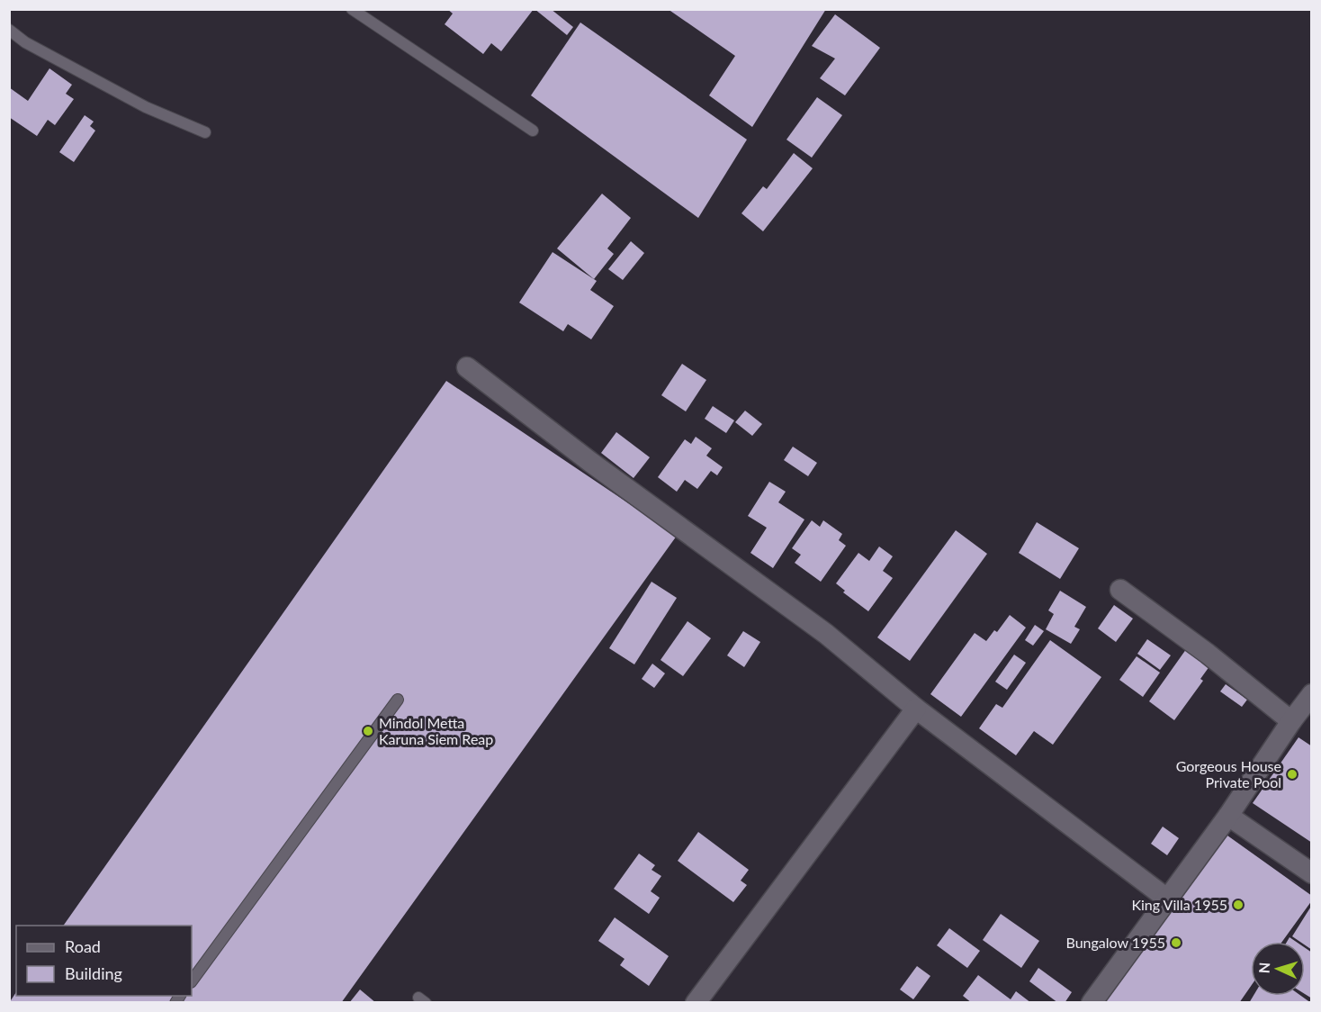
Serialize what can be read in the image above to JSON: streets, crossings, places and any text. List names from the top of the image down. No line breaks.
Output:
{"places":["Mindol Metta Karuna Siem Reap","Gorgeous House Private Pool","King Villa 1955","Bungalow 1955"],"legend":["Road","Building"],"north":"left"}
